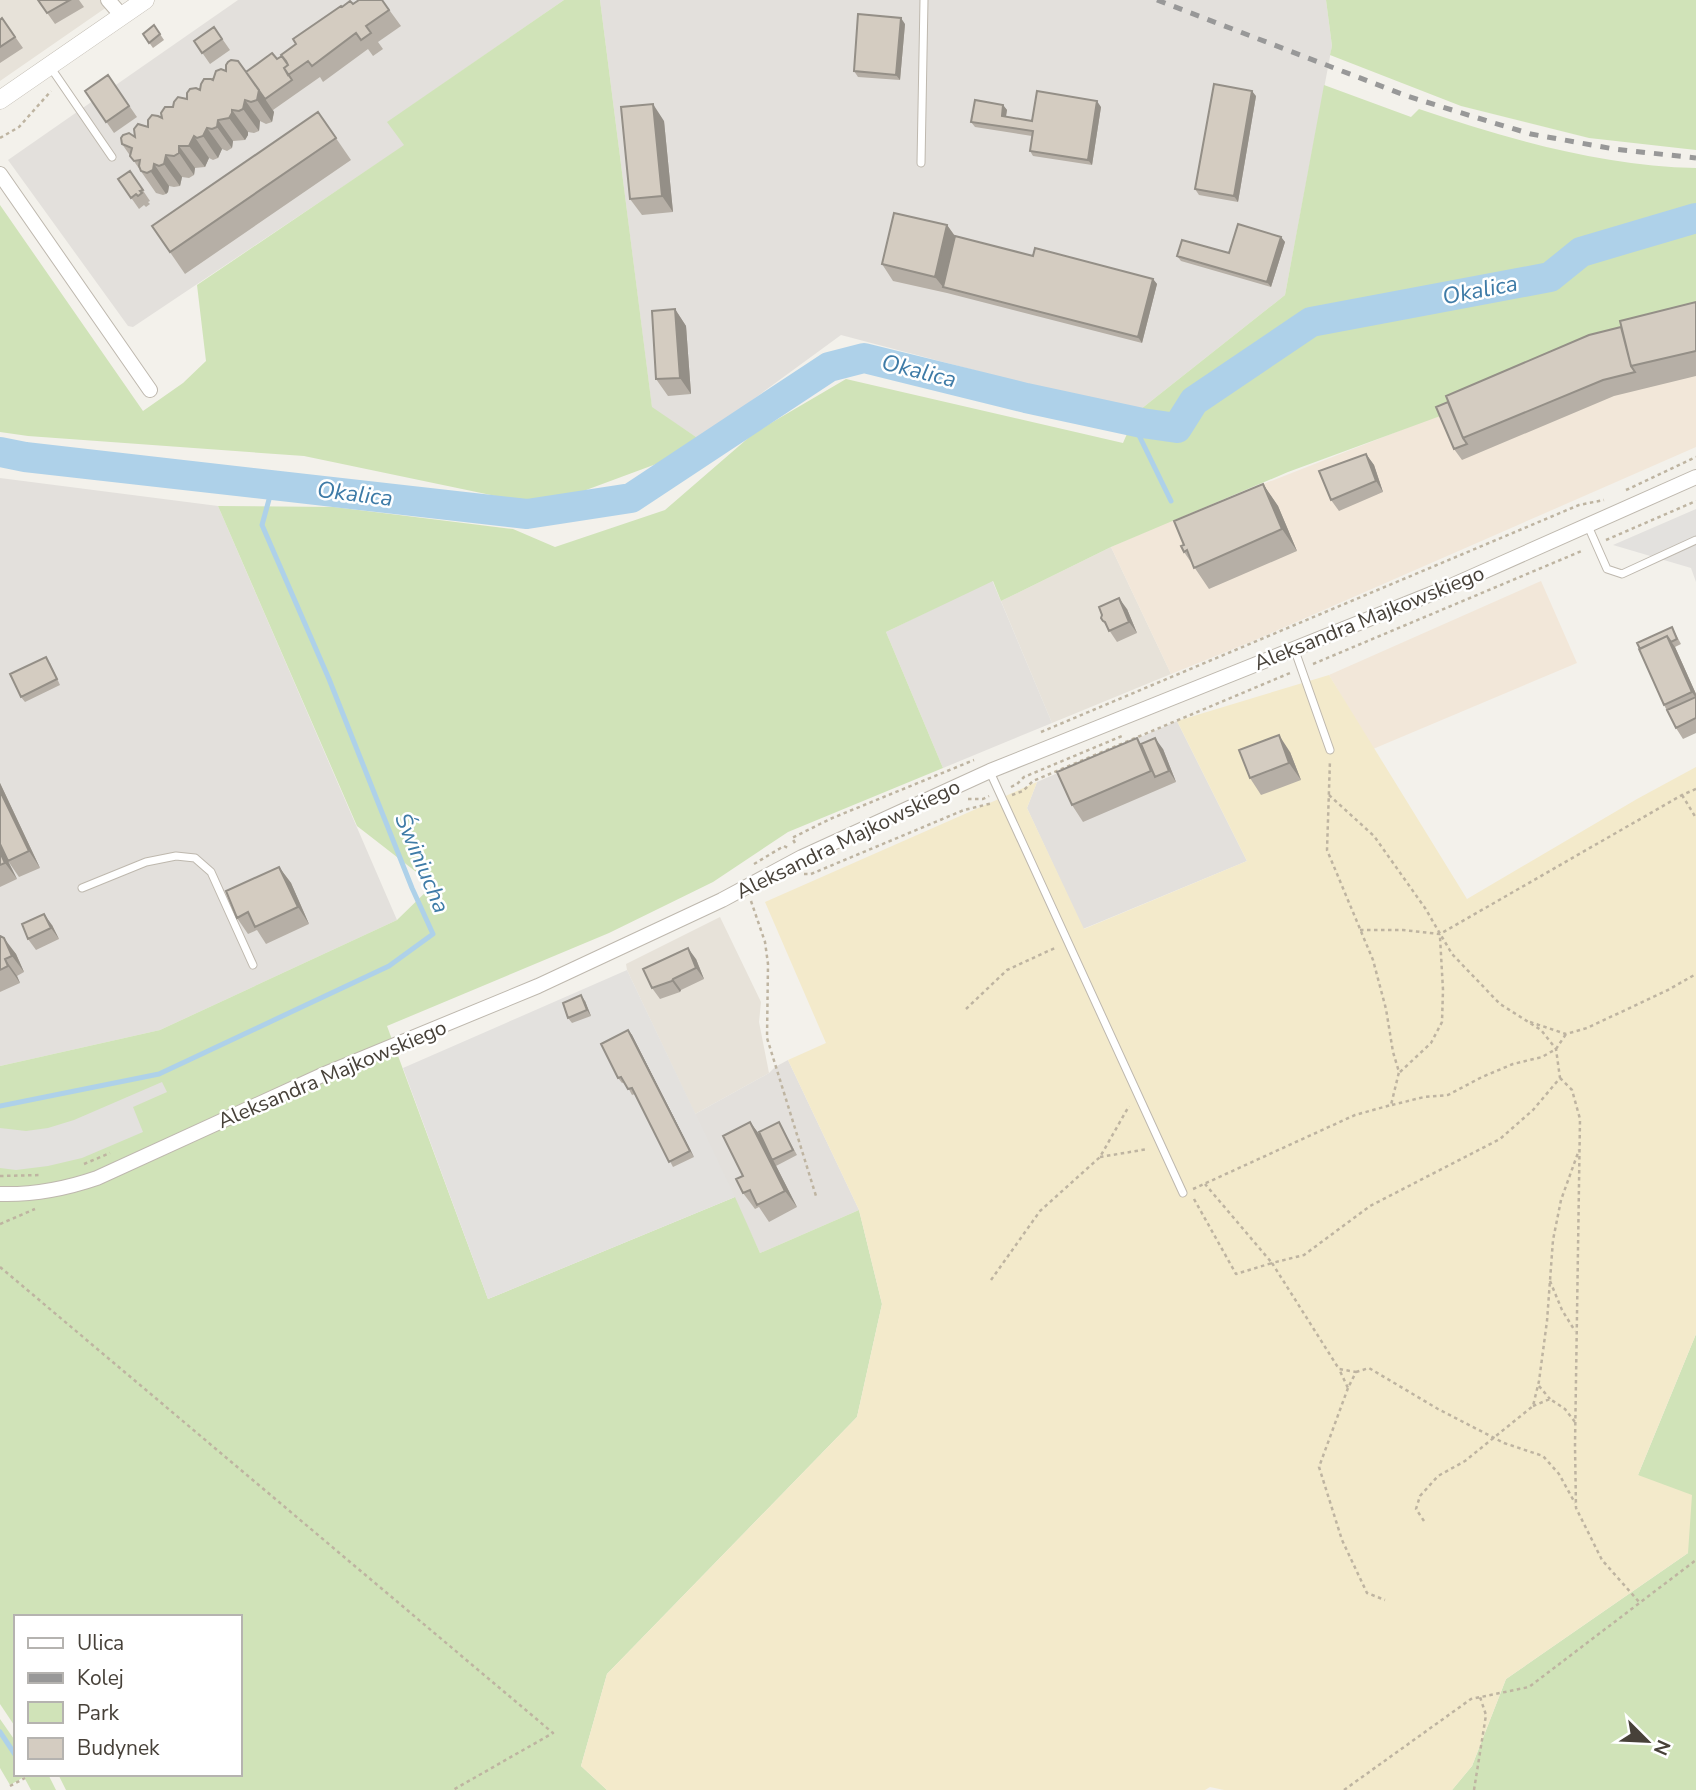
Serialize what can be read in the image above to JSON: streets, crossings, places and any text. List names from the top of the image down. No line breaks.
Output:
{"streets":{"street":["Aleksandra Majkowskiego"]},"water":["Okalica","Świniucha"],"legend":["Ulica","Kolej","Park","Budynek"],"north":"bottom right"}
